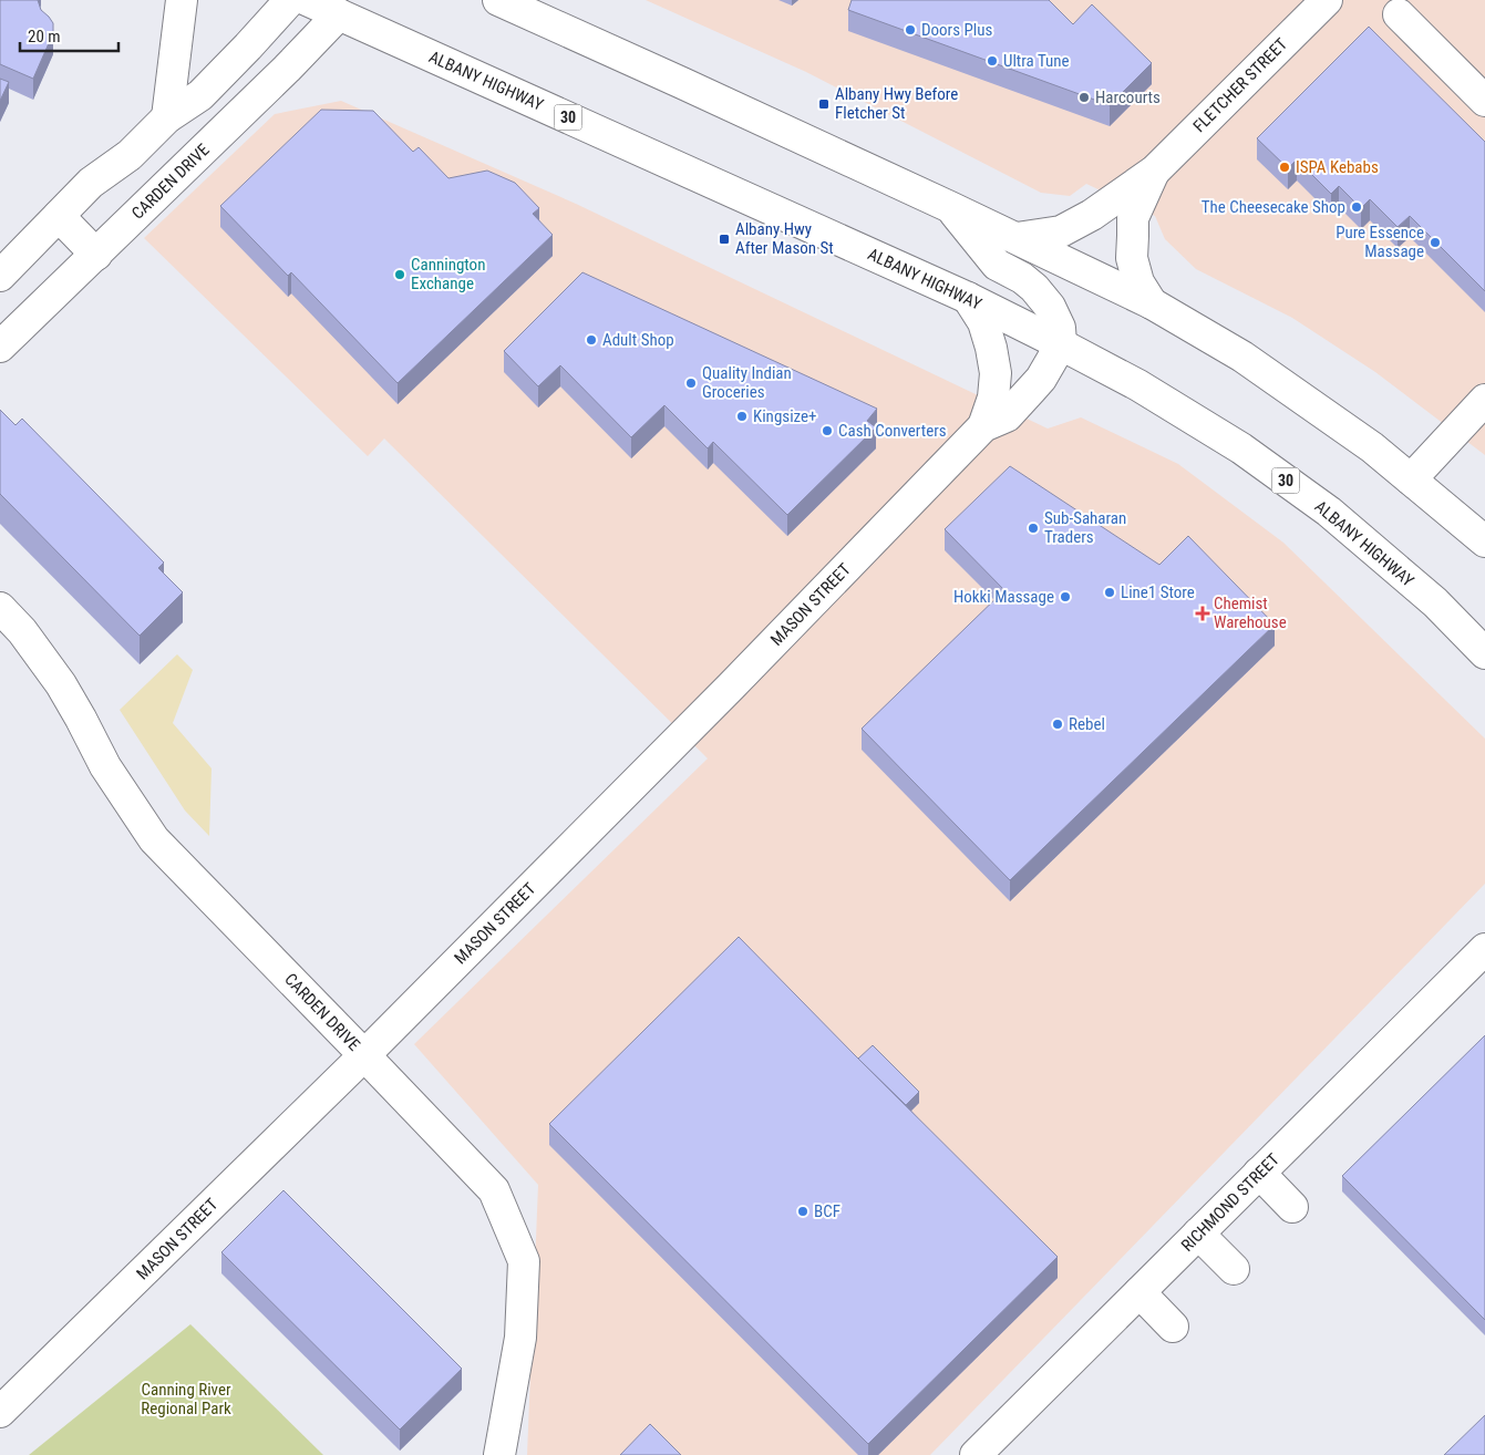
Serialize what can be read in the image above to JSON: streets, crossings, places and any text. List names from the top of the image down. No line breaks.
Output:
{"streets":{"main road":["ALBANY HIGHWAY","FLETCHER STREET","30","CARDEN DRIVE","MASON STREET","RICHMOND STREET"]},"crossings":[["ALBANY HIGHWAY","CARDEN DRIVE"],["ALBANY HIGHWAY","MASON STREET"],["CARDEN DRIVE","MASON STREET"]],"parks":["Canning River Regional Park"],"places":{"other":["Doors Plus","Ultra Tune","Harcourts","ISPA Kebabs","The Cheesecake Shop","Pure Essence Massage","Cannington Exchange","Adult Shop","Quality Indian Groceries","Kingsize+","Cash Converters","Sub-Saharan Traders","Line1 Store","Hokki Massage","Rebel","BCF"],"transit":["Albany Hwy Before Fletcher St","Albany Hwy After Mason St"],"health":["Chemist Warehouse"]},"scale_bar":"20 m"}
